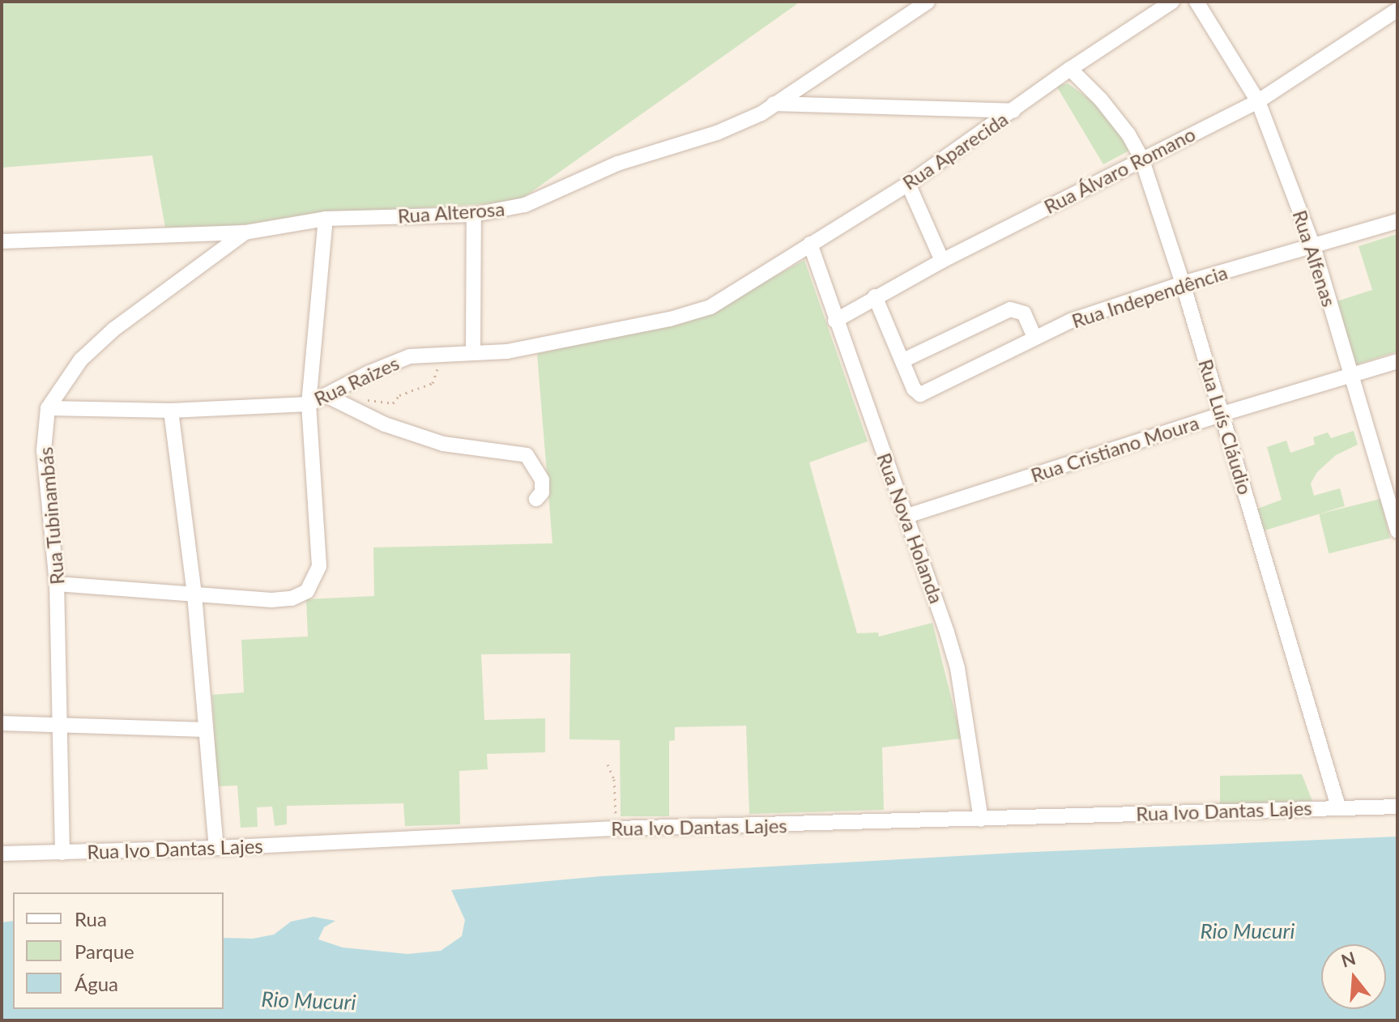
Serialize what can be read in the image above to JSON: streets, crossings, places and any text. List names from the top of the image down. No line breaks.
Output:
{"streets":{"street":["Rua Aparecida","Rua Álvaro Romano","Rua Alterosa","Rua Alfenas","Rua Independência","Rua Raizes","Rua Luís Cláudio","Rua Cristiano Moura","Rua Tubinambás","Rua Nova Holanda","Rua Ivo Dantas Lajes"]},"crossings":[["Rua Aparecida","Rua Raizes"],["Rua Aparecida","Rua Luís Cláudio"],["Rua Aparecida","Rua Nova Holanda"],["Rua Álvaro Romano","Rua Alfenas"],["Rua Álvaro Romano","Rua Luís Cláudio"],["Rua Álvaro Romano","Rua Nova Holanda"],["Rua Alterosa","Rua Tubinambás"],["Rua Alfenas","Rua Independência"],["Rua Alfenas","Rua Cristiano Moura"],["Rua Independência","Rua Luís Cláudio"],["Rua Raizes","Rua Tubinambás"],["Rua Luís Cláudio","Rua Cristiano Moura"],["Rua Luís Cláudio","Rua Ivo Dantas Lajes"],["Rua Cristiano Moura","Rua Nova Holanda"],["Rua Tubinambás","Rua Ivo Dantas Lajes"],["Rua Nova Holanda","Rua Ivo Dantas Lajes"]],"water":["Rio Mucuri"],"legend":["Rua","Parque","Água"],"north":"top"}
